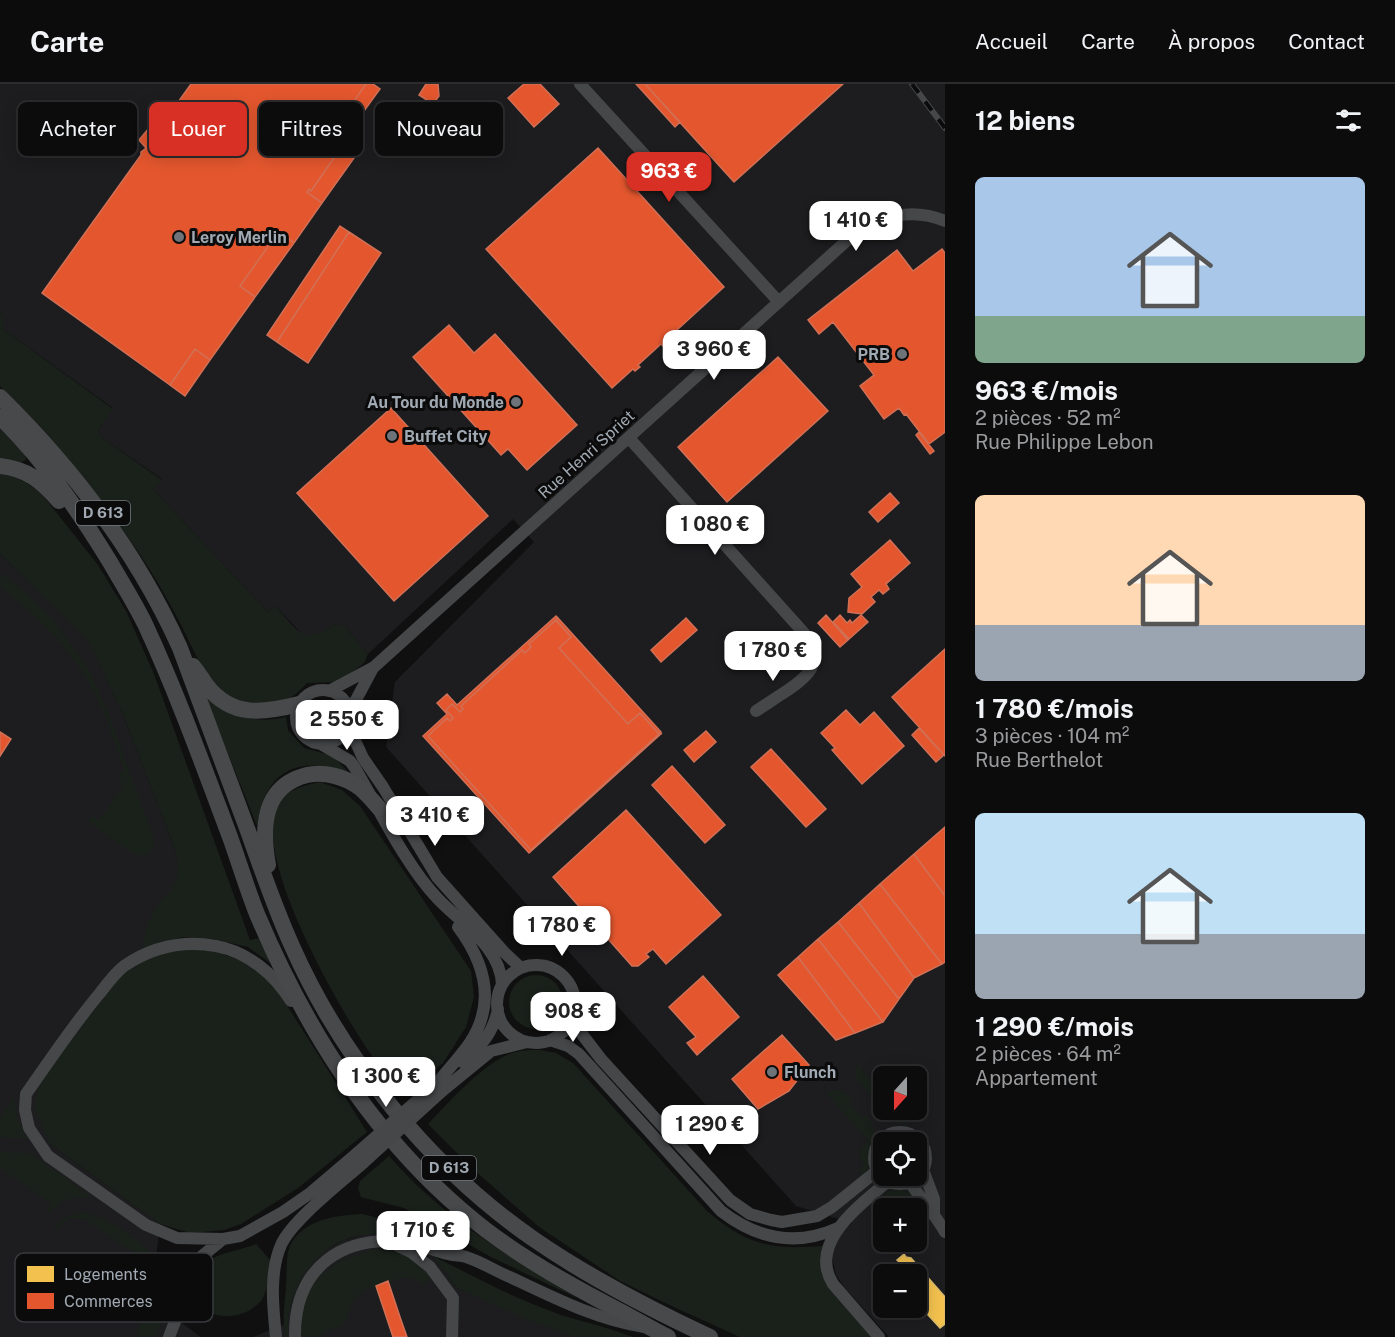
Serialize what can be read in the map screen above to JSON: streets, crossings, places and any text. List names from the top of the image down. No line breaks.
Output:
{"streets":{"main road":["D 613"],"street":["Rue Henri Spriet"]},"places":["Leroy Merlin","PRB","Au Tour du Monde","Buffet City","Flunch"],"legend":["Logements","Commerces"],"north":"bottom","page":{"header":"Carte","nav":["Accueil","Carte","À propos","Contact"],"heading":"12 biens","chip":["Acheter","Louer","Filtres","Nouveau"],"price":["963 €","1 410 €","3 960 €","1 080 €","1 780 €","2 550 €","3 410 €","1 780 €","908 €","1 300 €","1 290 €","1 710 €"],"list":[{"name":"963 €/mois","note":"2 pièces · 52 m² · Rue Philippe Lebon"},{"name":"1 780 €/mois","note":"3 pièces · 104 m² · Rue Berthelot"},{"name":"1 290 €/mois","note":"2 pièces · 64 m² · Appartement"}],"map_buttons":["+","−"]}}
